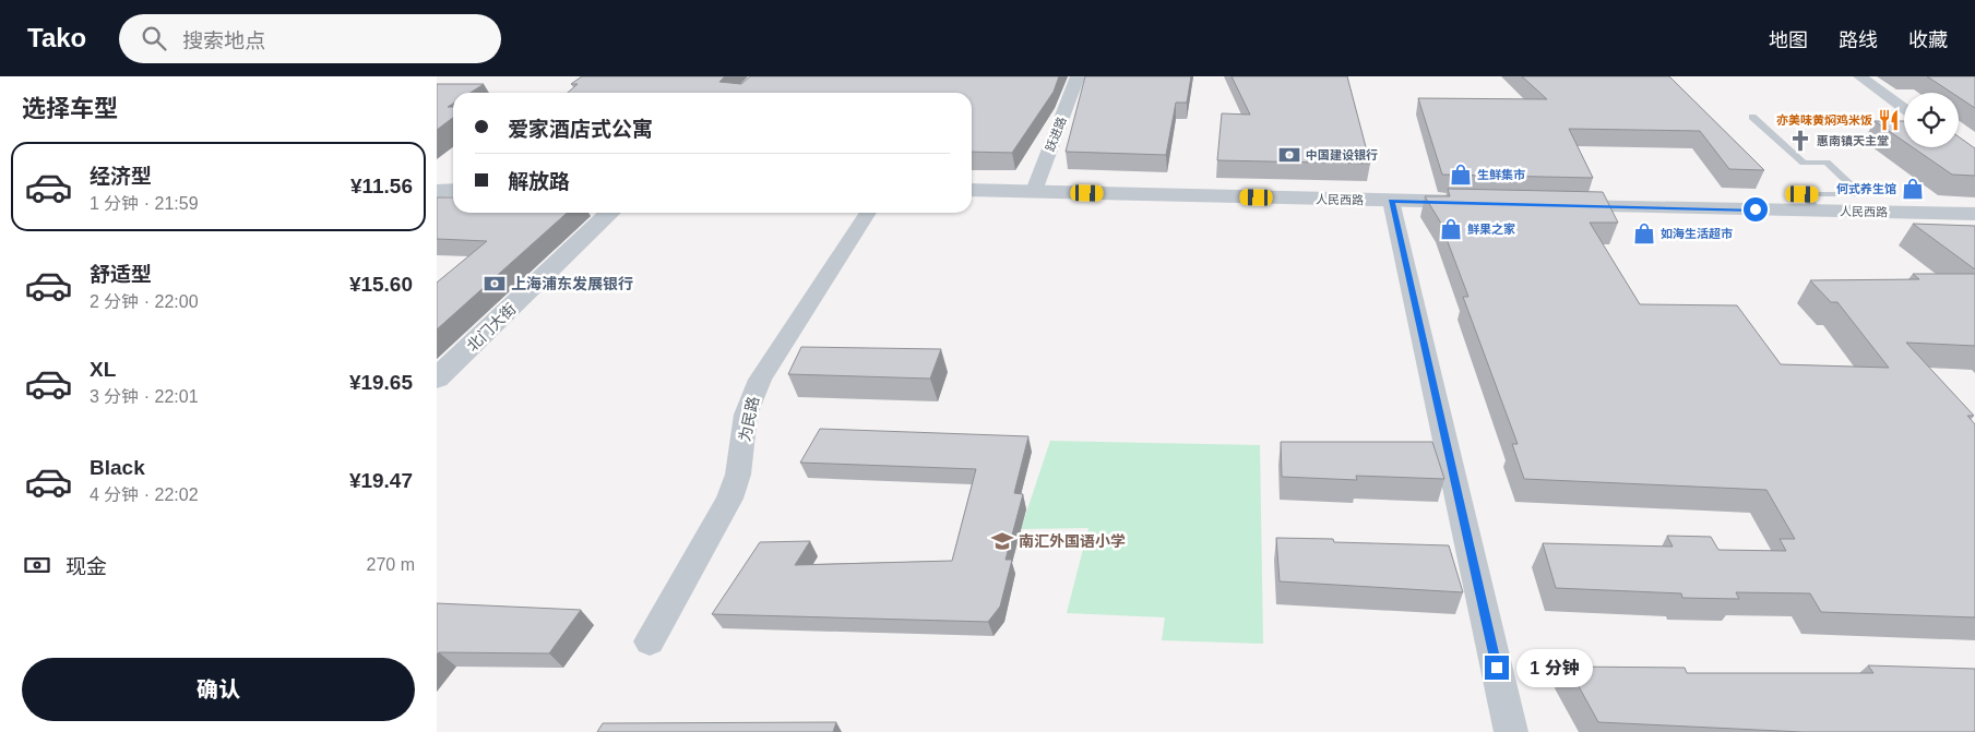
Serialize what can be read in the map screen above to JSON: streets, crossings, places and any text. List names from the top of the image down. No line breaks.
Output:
{"streets":{"street":["跃进路","人民西路","北门大街","为民路"]},"crossings":[["跃进路","人民西路"]],"places":{"restaurant":["亦美味黄焖鸡米饭"],"church":["惠南镇天主堂"],"bank":["中国建设银行","上海浦东发展银行"],"shop":["生鲜集市","何式养生馆","鲜果之家","如海生活超市"],"school or university":["南汇外国语小学"]},"page":{"header":"Tako","search":"搜索地点","nav":["地图","路线","收藏"],"heading":"选择车型","banner":["爱家酒店式公寓","解放路"],"list":[{"name":"经济型","note":"1 分钟 · 21:59","value":"¥11.56"},{"name":"舒适型","note":"2 分钟 · 22:00","value":"¥15.60"},{"name":"XL","note":"3 分钟 · 22:01","value":"¥19.65"},{"name":"Black","note":"4 分钟 · 22:02","value":"¥19.47"}],"pay":["现金","270 m"],"buttons":"确认","bubble":"1 分钟"}}
